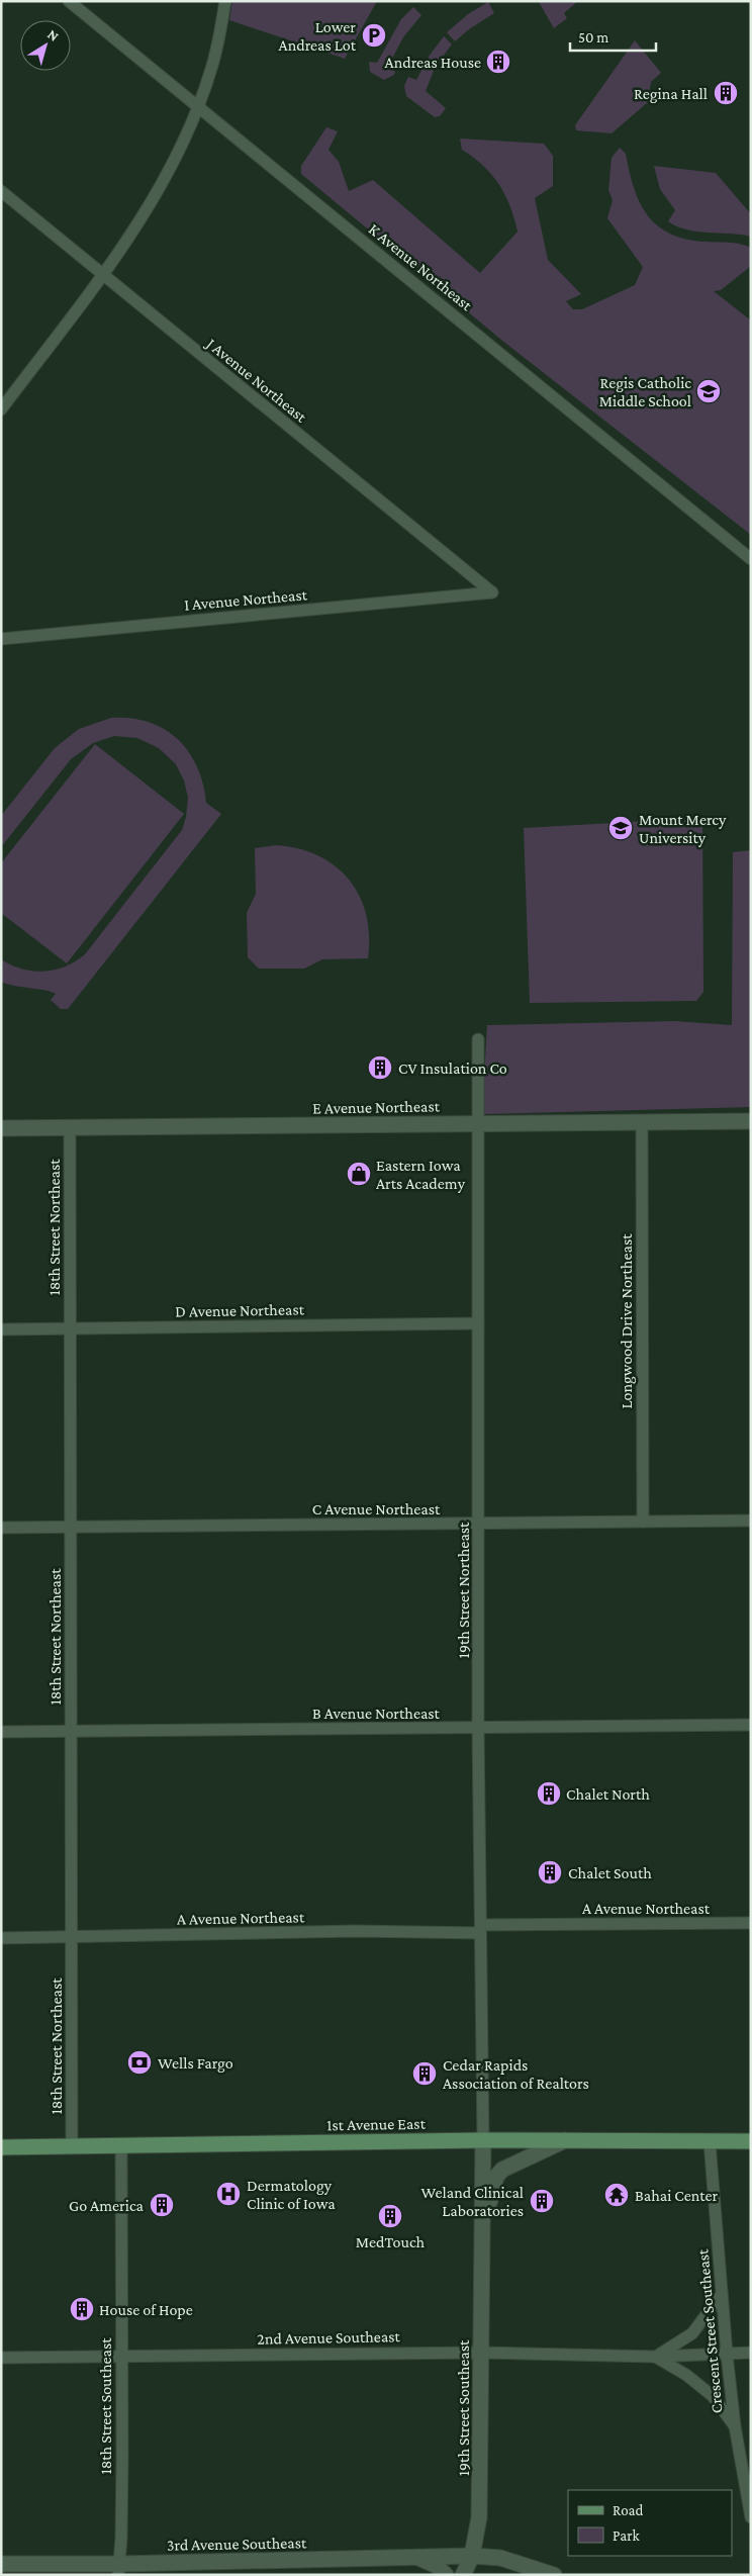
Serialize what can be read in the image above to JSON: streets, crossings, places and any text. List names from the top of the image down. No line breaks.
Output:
{"streets":{"main road":["E Avenue Northeast","1st Avenue East","19th Street Southeast","3rd Avenue Southeast"],"street":["K Avenue Northeast","J Avenue Northeast","I Avenue Northeast","18th Street Northeast","D Avenue Northeast","Longwood Drive Northeast","C Avenue Northeast","19th Street Northeast","B Avenue Northeast","A Avenue Northeast","Crescent Street Southeast","2nd Avenue Southeast","18th Street Southeast"]},"crossings":[["J Avenue Northeast","I Avenue Northeast"],["E Avenue Northeast","18th Street Northeast"],["E Avenue Northeast","Longwood Drive Northeast"],["E Avenue Northeast","19th Street Northeast"],["18th Street Northeast","D Avenue Northeast"],["18th Street Northeast","C Avenue Northeast"],["18th Street Northeast","B Avenue Northeast"],["18th Street Northeast","A Avenue Northeast"],["18th Street Northeast","1st Avenue East"],["D Avenue Northeast","19th Street Northeast"],["Longwood Drive Northeast","C Avenue Northeast"],["C Avenue Northeast","19th Street Northeast"],["19th Street Northeast","B Avenue Northeast"],["19th Street Northeast","A Avenue Northeast"],["19th Street Northeast","1st Avenue East"],["19th Street Northeast","19th Street Southeast"],["1st Avenue East","Crescent Street Southeast"],["1st Avenue East","18th Street Southeast"],["1st Avenue East","19th Street Southeast"],["Crescent Street Southeast","2nd Avenue Southeast"],["2nd Avenue Southeast","18th Street Southeast"],["2nd Avenue Southeast","19th Street Southeast"],["18th Street Southeast","3rd Avenue Southeast"],["19th Street Southeast","3rd Avenue Southeast"]],"places":{"parking":["Lower Andreas Lot"],"building":["Andreas House","Regina Hall","CV Insulation Co","Chalet North","Chalet South","Cedar Rapids Association of Realtors","Weland Clinical Laboratories","Go America","MedTouch","House of Hope"],"school or university":["Regis Catholic Middle School","Mount Mercy University"],"shop":["Eastern Iowa Arts Academy"],"bank":["Wells Fargo"],"hospital":["Dermatology Clinic of Iowa"],"temple":["Bahai Center"]},"legend":["Road","Park"],"scale_bar":"50 m","north":"top right"}
